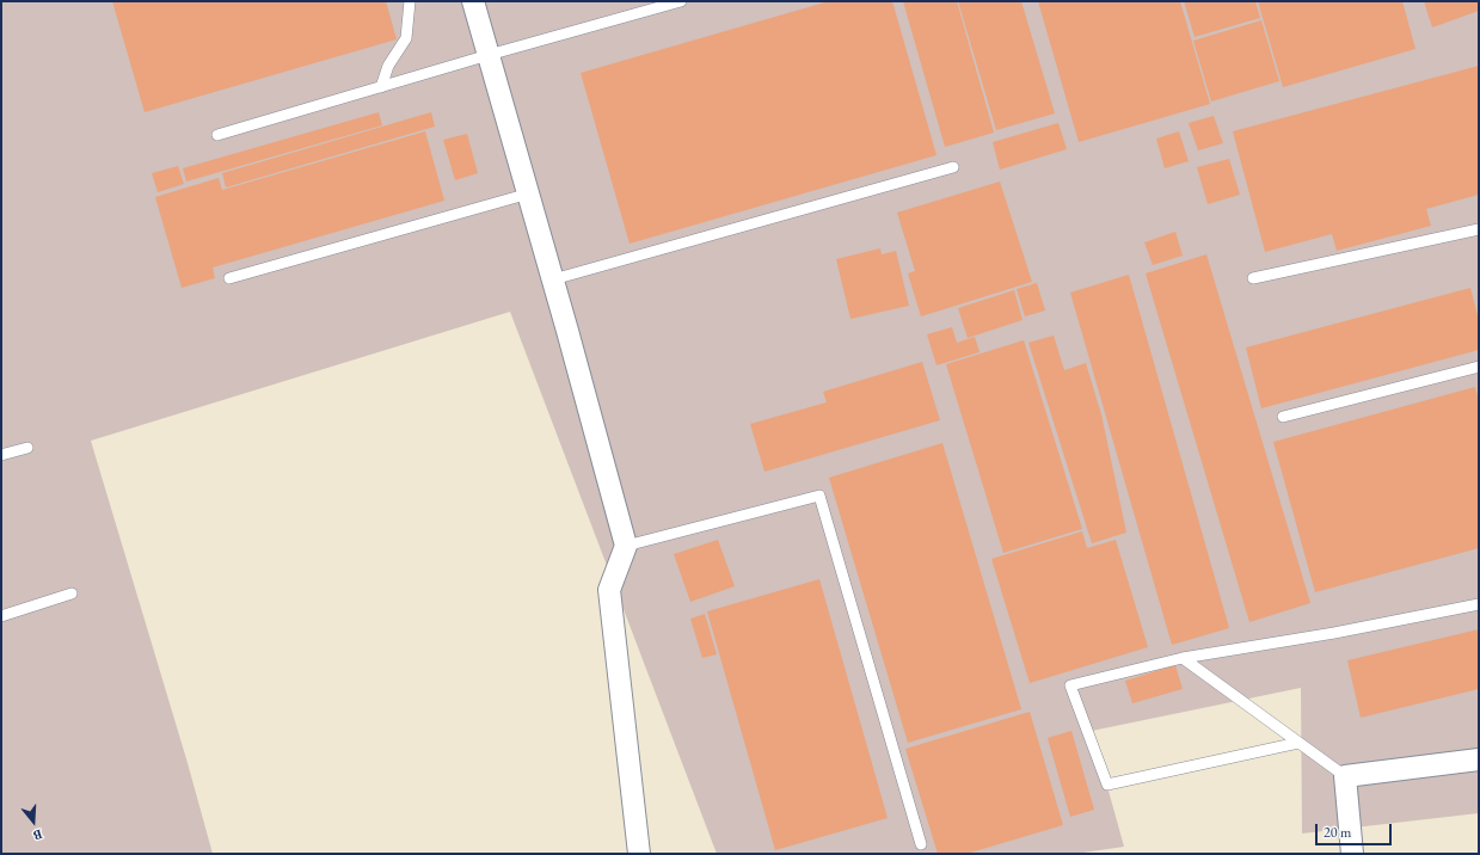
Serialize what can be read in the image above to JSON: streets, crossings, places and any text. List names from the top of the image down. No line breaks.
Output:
{"scale_bar":"20 m","north":"bottom"}
